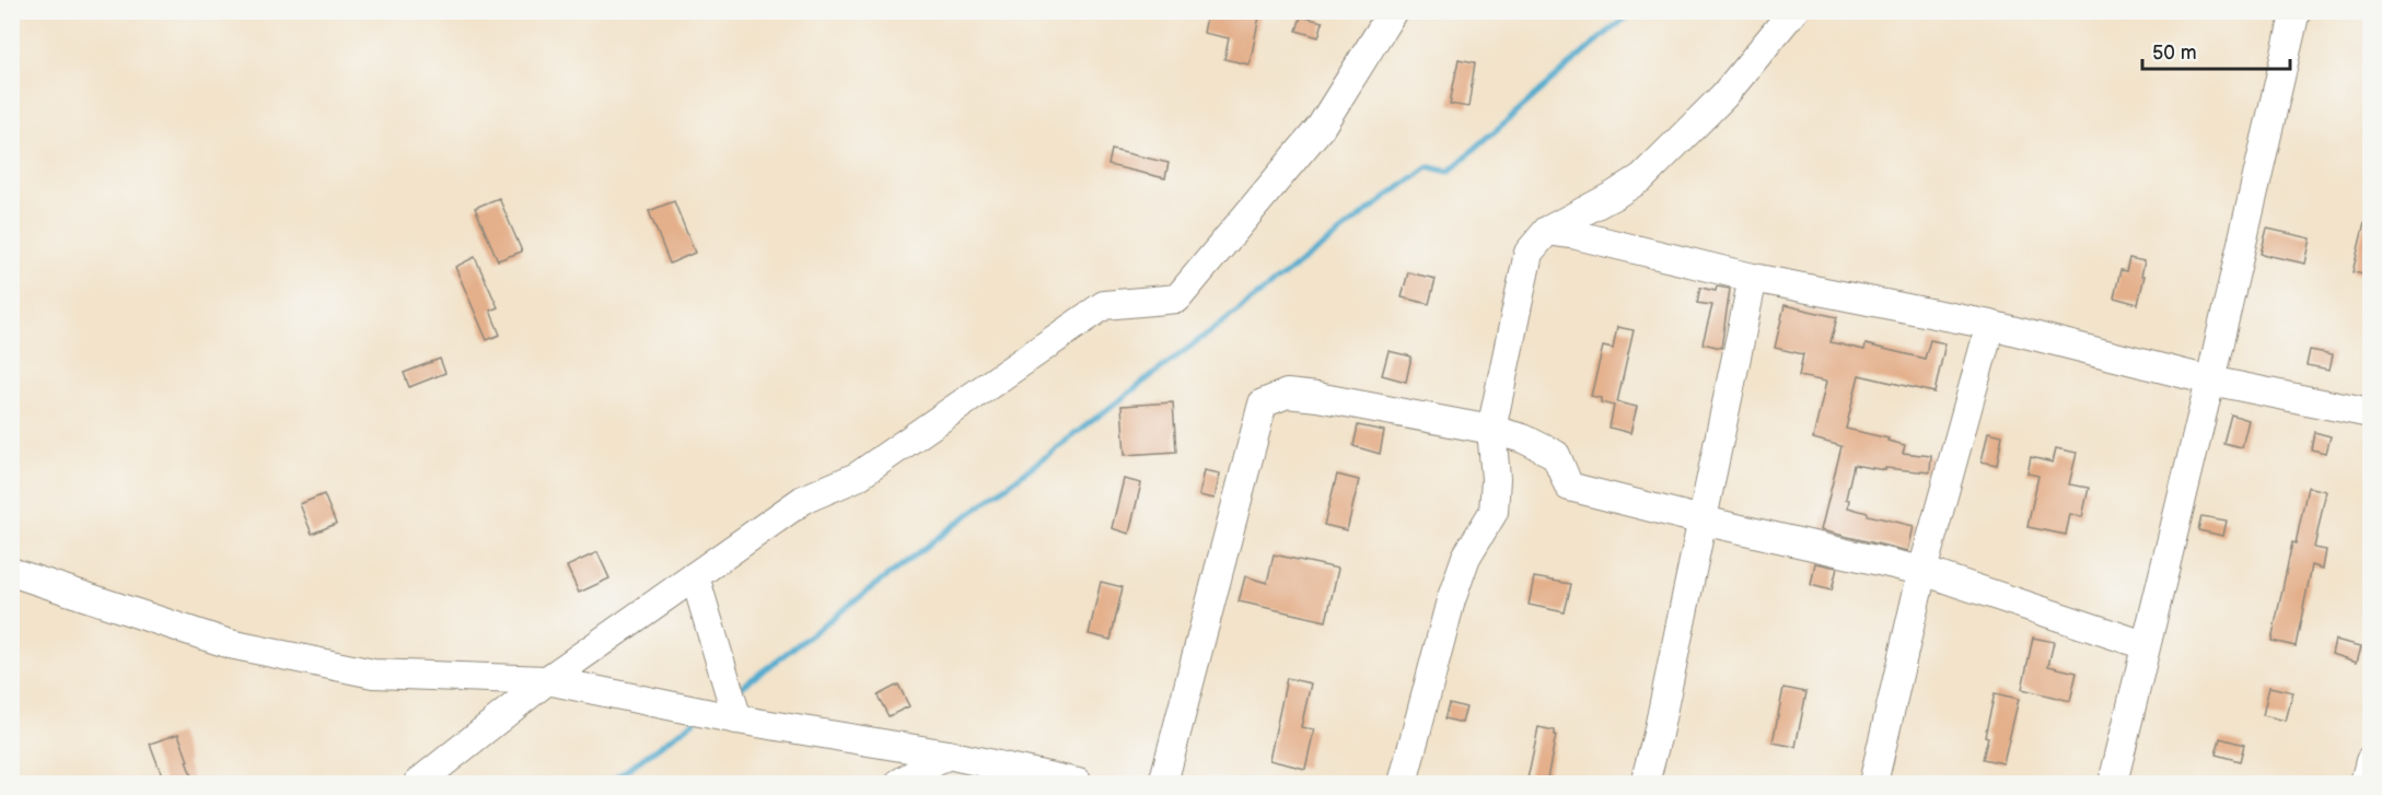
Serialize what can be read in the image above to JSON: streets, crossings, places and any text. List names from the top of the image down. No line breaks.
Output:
{"scale_bar":"50 m"}
